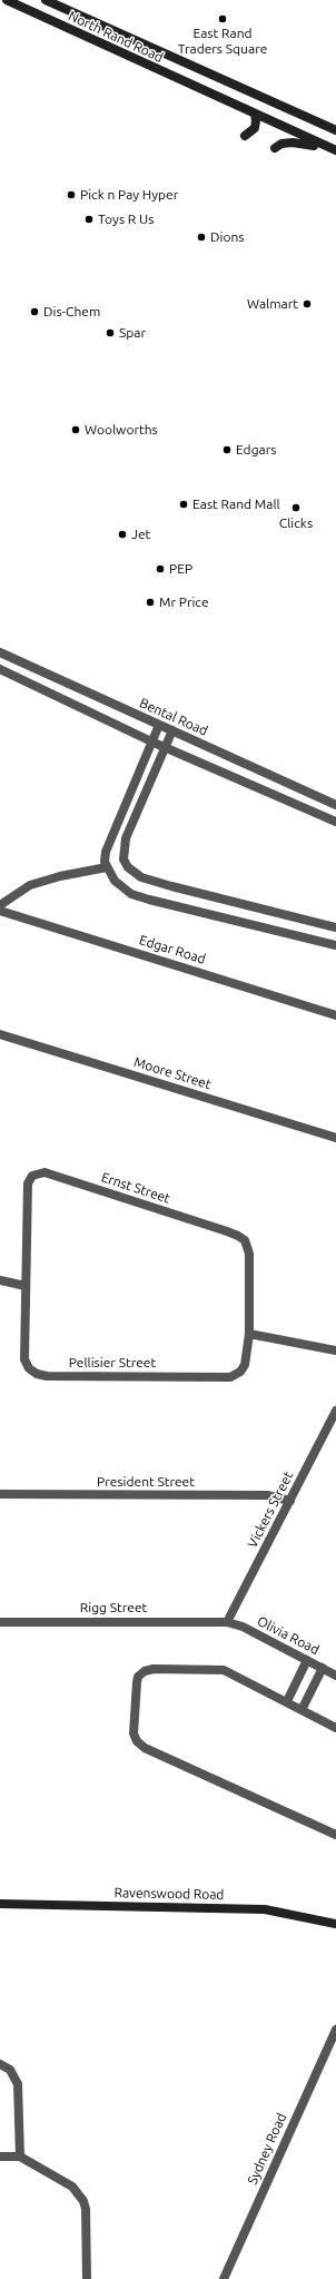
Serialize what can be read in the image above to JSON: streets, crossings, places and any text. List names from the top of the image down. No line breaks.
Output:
{"streets":{"main road":["North Rand Road","Ravenswood Road"],"street":["Bental Road","Edgar Road","Moore Street","Ernst Street","Pellisier Street","President Street","Vickers Street","Rigg Street","Olivia Road","Sydney Road"]},"crossings":[["Ernst Street","Pellisier Street"],["President Street","Vickers Street"],["Vickers Street","Rigg Street"],["Vickers Street","Olivia Road"],["Rigg Street","Olivia Road"]],"places":["East Rand Traders Square","Pick n Pay Hyper","Toys R Us","Dions","Walmart","Dis-Chem","Spar","Woolworths","Edgars","East Rand Mall","Clicks","Jet","PEP","Mr Price"]}
